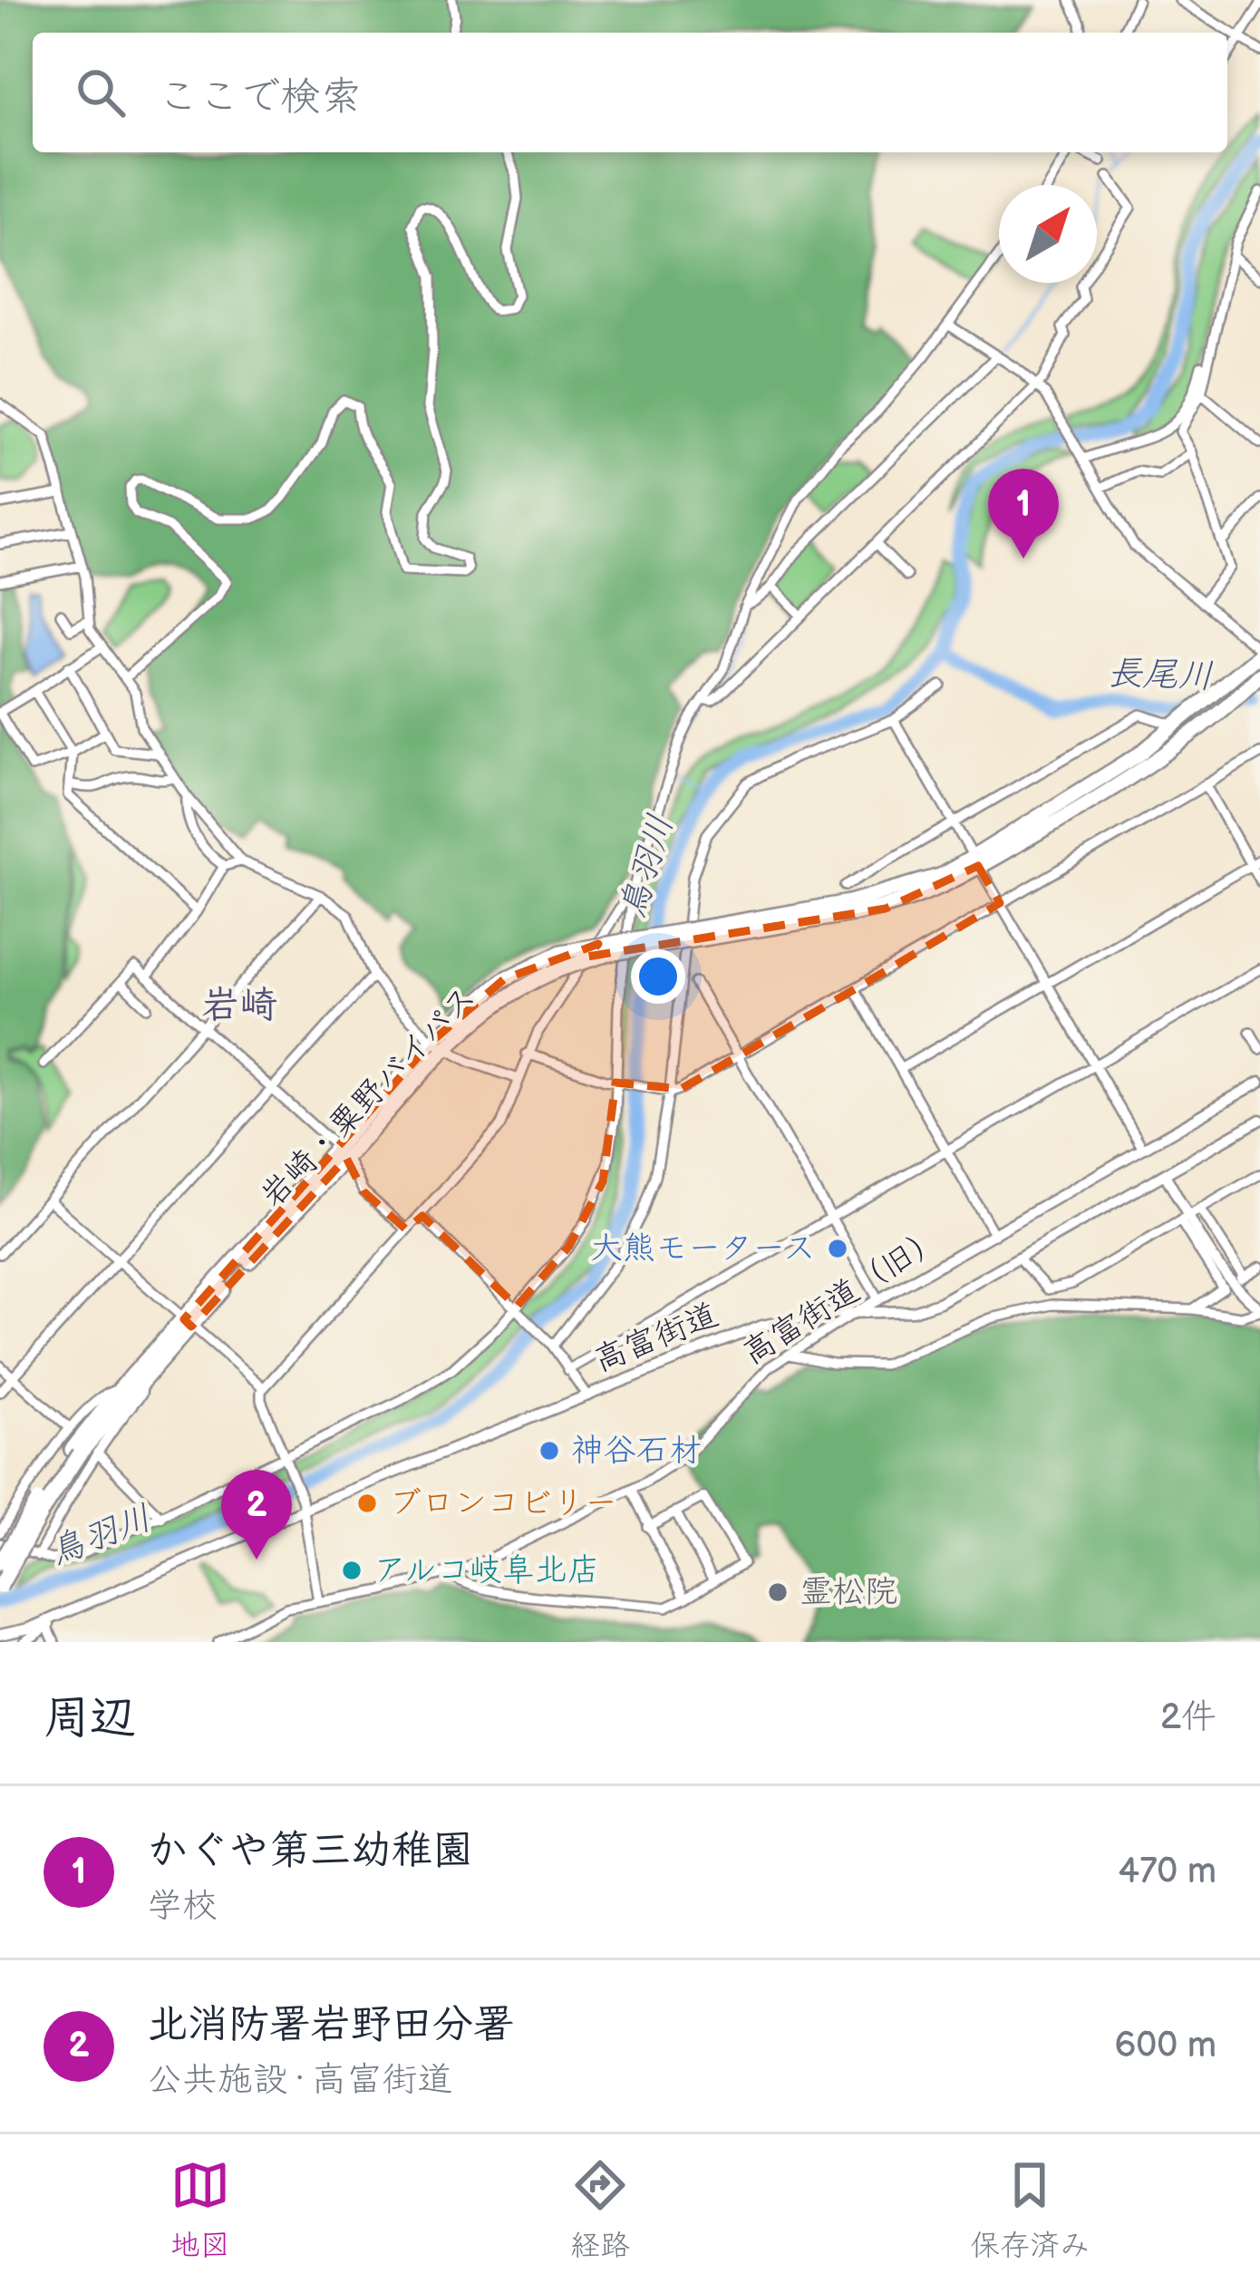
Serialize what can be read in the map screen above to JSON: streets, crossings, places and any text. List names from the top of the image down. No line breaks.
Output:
{"streets":{"highway":["岩崎・粟野バイパス"],"street":["高富街道（旧）","高富街道"]},"crossings":[["高富街道（旧）","高富街道"]],"districts":["岩崎"],"water":["長尾川","鳥羽川"],"places":["大熊モータース","神谷石材","ブロンコビリー","アルコ岐阜北店","霊松院"],"north":"top right","page":{"search":"ここで検索","pins":["1","2"],"heading":["周辺","2件"],"list":[{"mark":"1","name":"かぐや第三幼稚園","note":"学校","value":"470 m"},{"mark":"2","name":"北消防署岩野田分署","note":"公共施設 · 高富街道","value":"600 m"}],"nav":["地図","経路","保存済み"]}}
